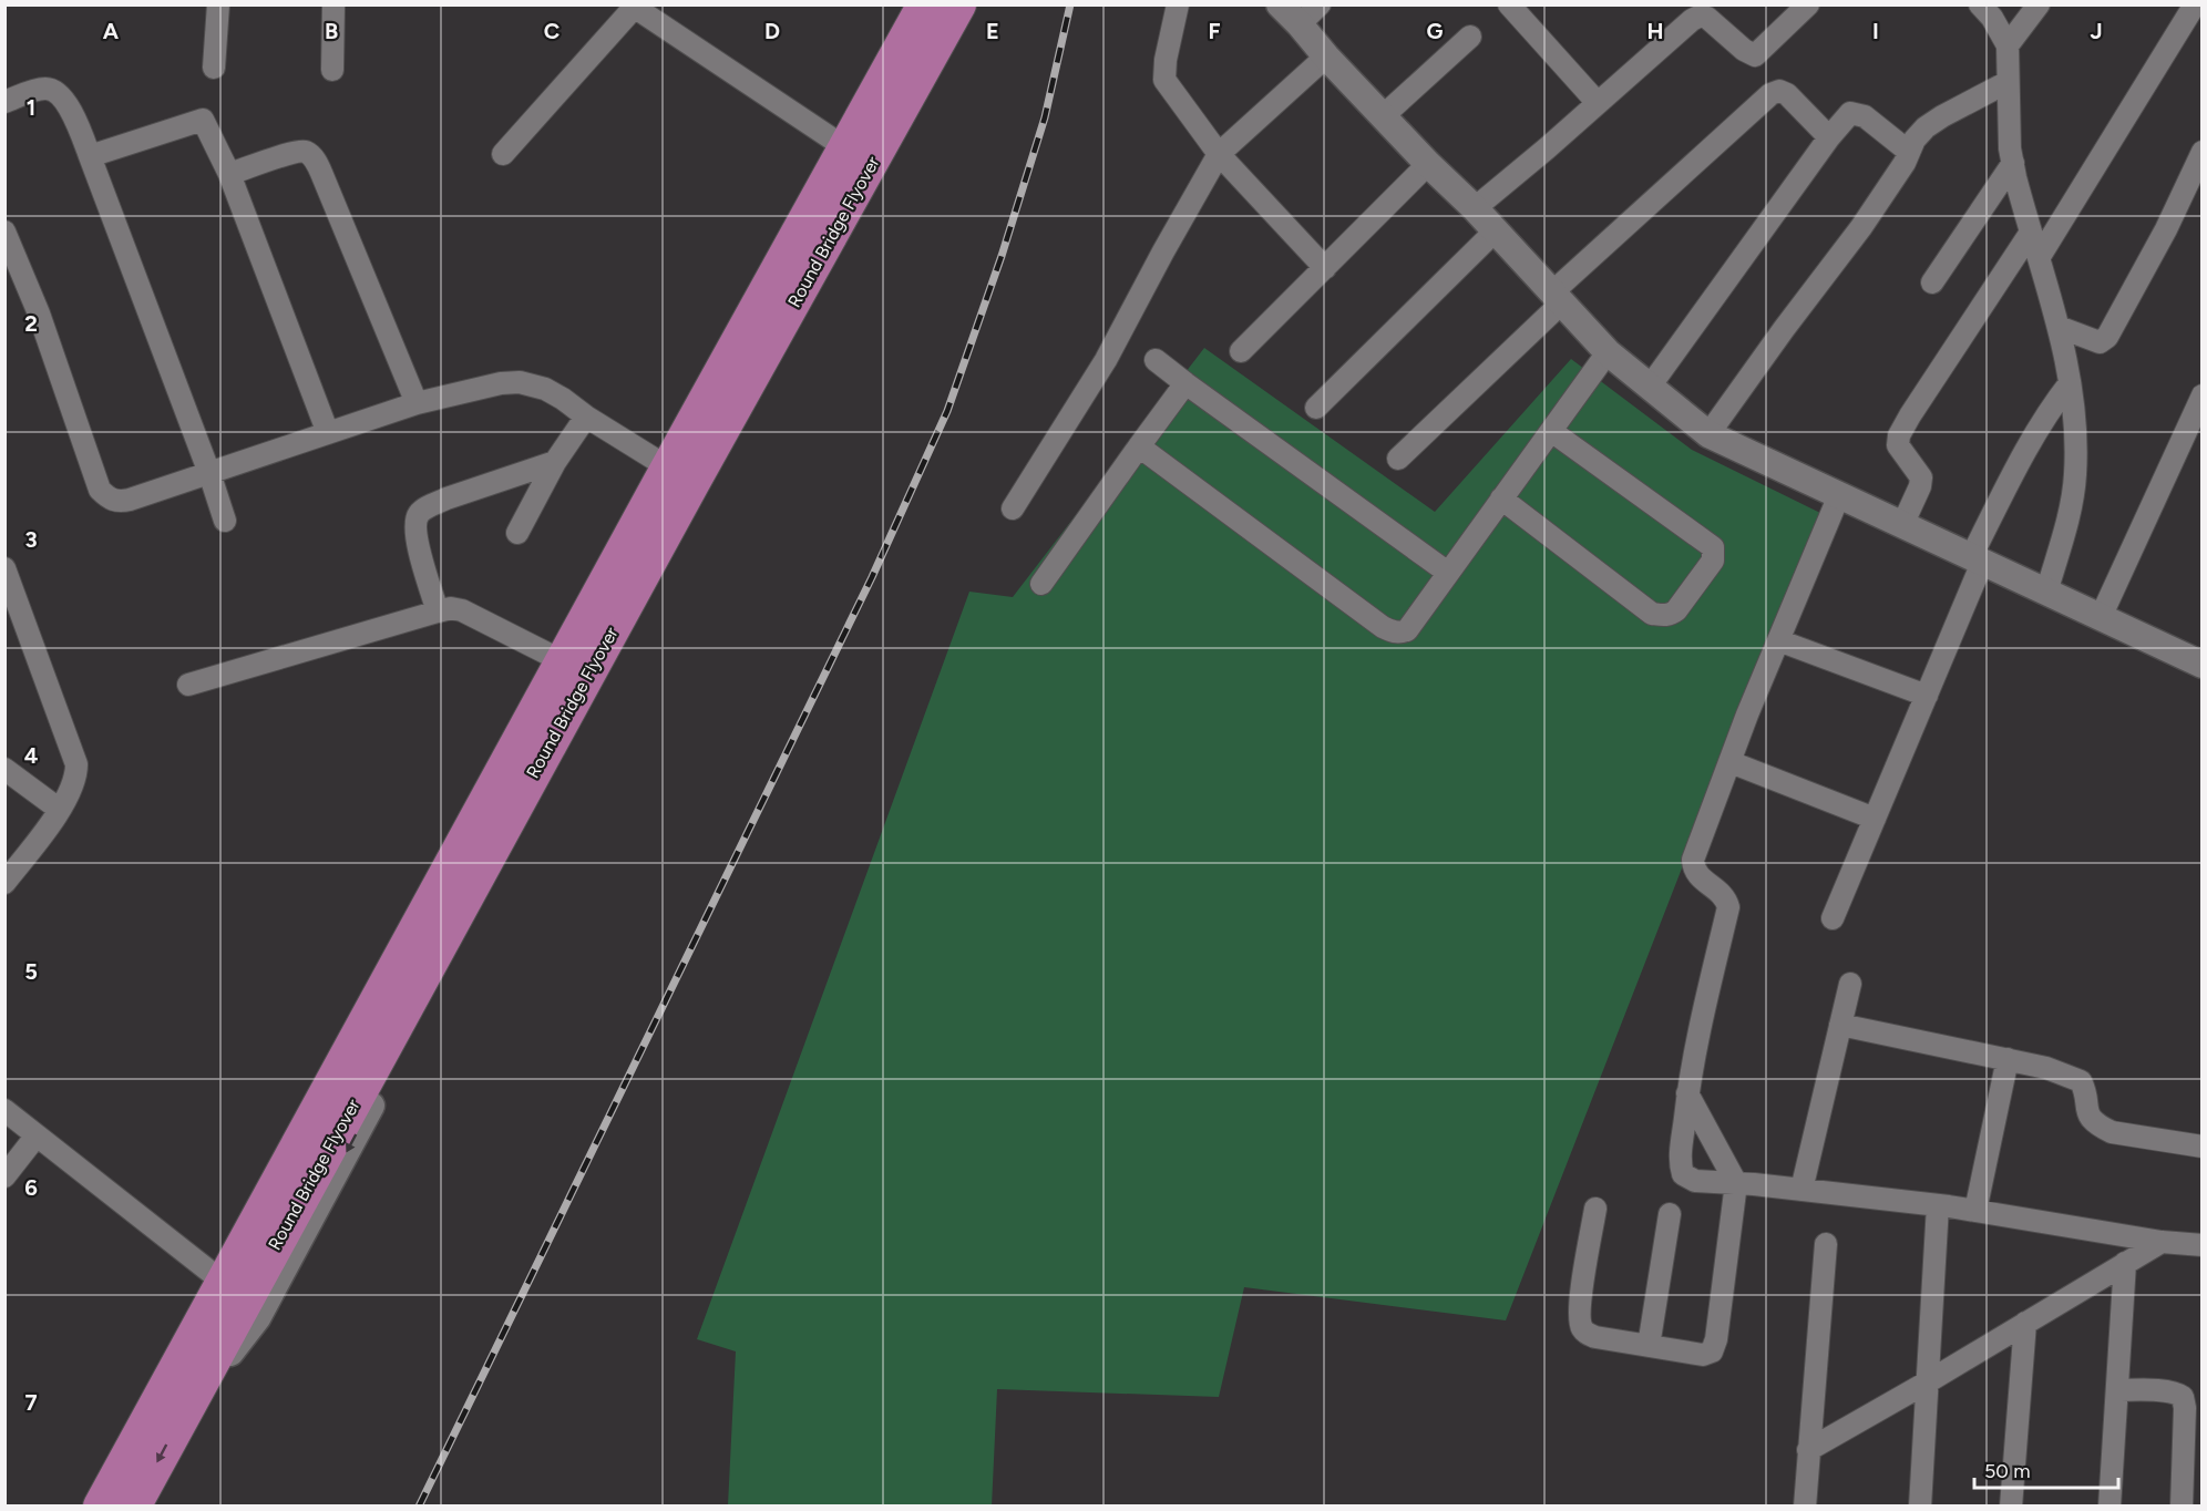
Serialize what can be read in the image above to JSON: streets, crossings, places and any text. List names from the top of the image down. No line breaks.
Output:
{"streets":{"main road":["Round Bridge Flyover"]},"scale_bar":"50 m","grid":{"columns":["A","B","C","D","E","F","G","H","I","J"],"rows":["1","2","3","4","5","6","7"]}}
